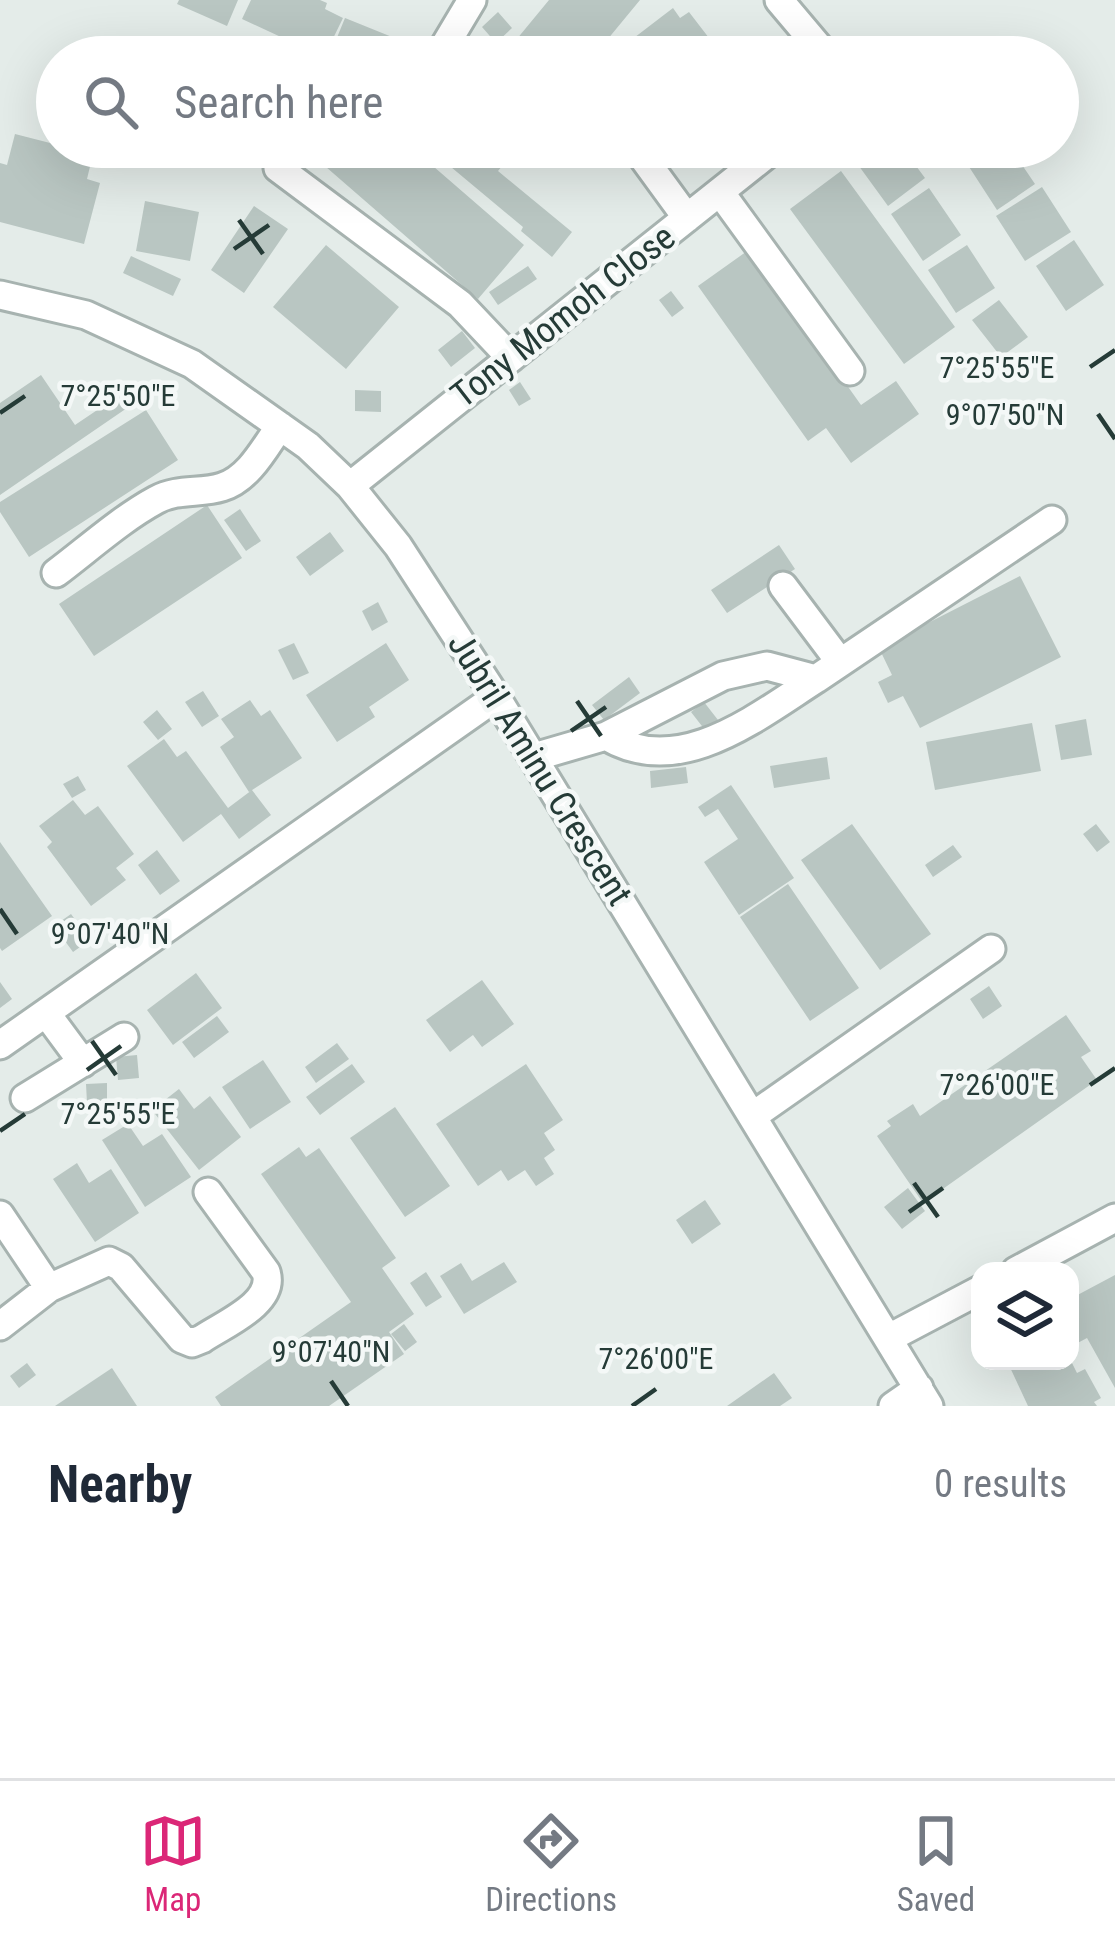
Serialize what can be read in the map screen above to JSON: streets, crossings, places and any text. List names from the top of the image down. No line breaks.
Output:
{"streets":{"street":["Tony Momoh Close","Jubril Aminu Crescent"]},"crossings":[["Tony Momoh Close","Jubril Aminu Crescent"]],"page":{"search":"Search here","heading":["Nearby","0 results"],"nav":["Map","Directions","Saved"]},"coordinates":["7°25'55\"E","7°25'50\"E","9°07'50\"N","9°07'40\"N","7°26'00\"E"]}
